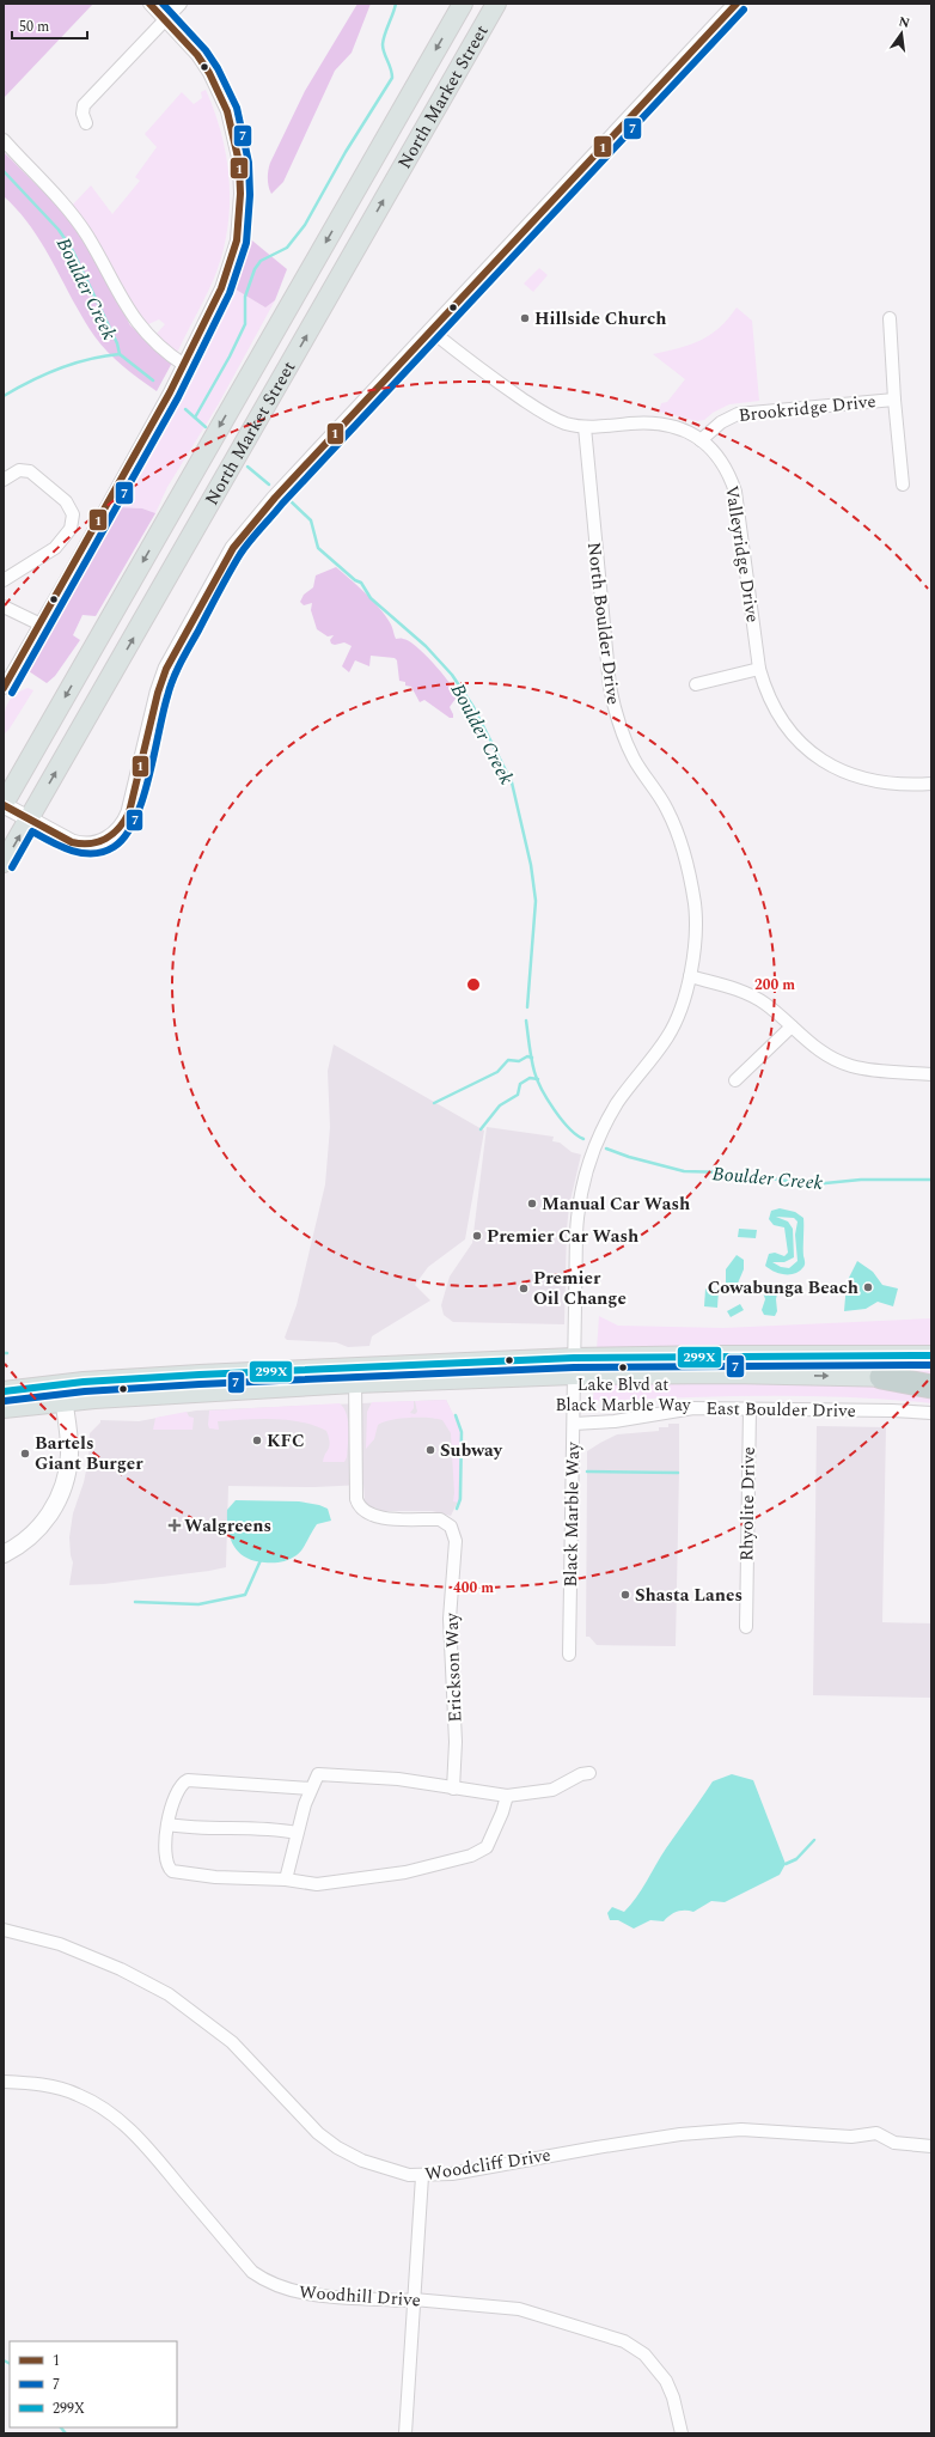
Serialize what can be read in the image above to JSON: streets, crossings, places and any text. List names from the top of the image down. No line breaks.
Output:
{"streets":{"main road":["North Market Street"],"street":["Brookridge Drive","Valleyridge Drive","North Boulder Drive","East Boulder Drive","Rhyolite Drive","Black Marble Way","Erickson Way","Woodcliff Drive","Woodhill Drive"]},"crossings":[["Brookridge Drive","Valleyridge Drive"],["Valleyridge Drive","North Boulder Drive"],["North Boulder Drive","Black Marble Way"],["East Boulder Drive","Rhyolite Drive"],["East Boulder Drive","Black Marble Way"]],"water":["Boulder Creek"],"places":{"other":["Hillside Church","Manual Car Wash","Premier Car Wash","Cowabunga Beach","Premier Oil Change","Lake Blvd at Black Marble Way","KFC","Subway","Bartels Giant Burger","Shasta Lanes"],"health":["Walgreens"]},"lines":["transit line 1","transit line 7","transit line 299X"],"legend":["1","7","299X"],"scale_bar":"50 m","north":"top","rings":["200 m","400 m"]}
